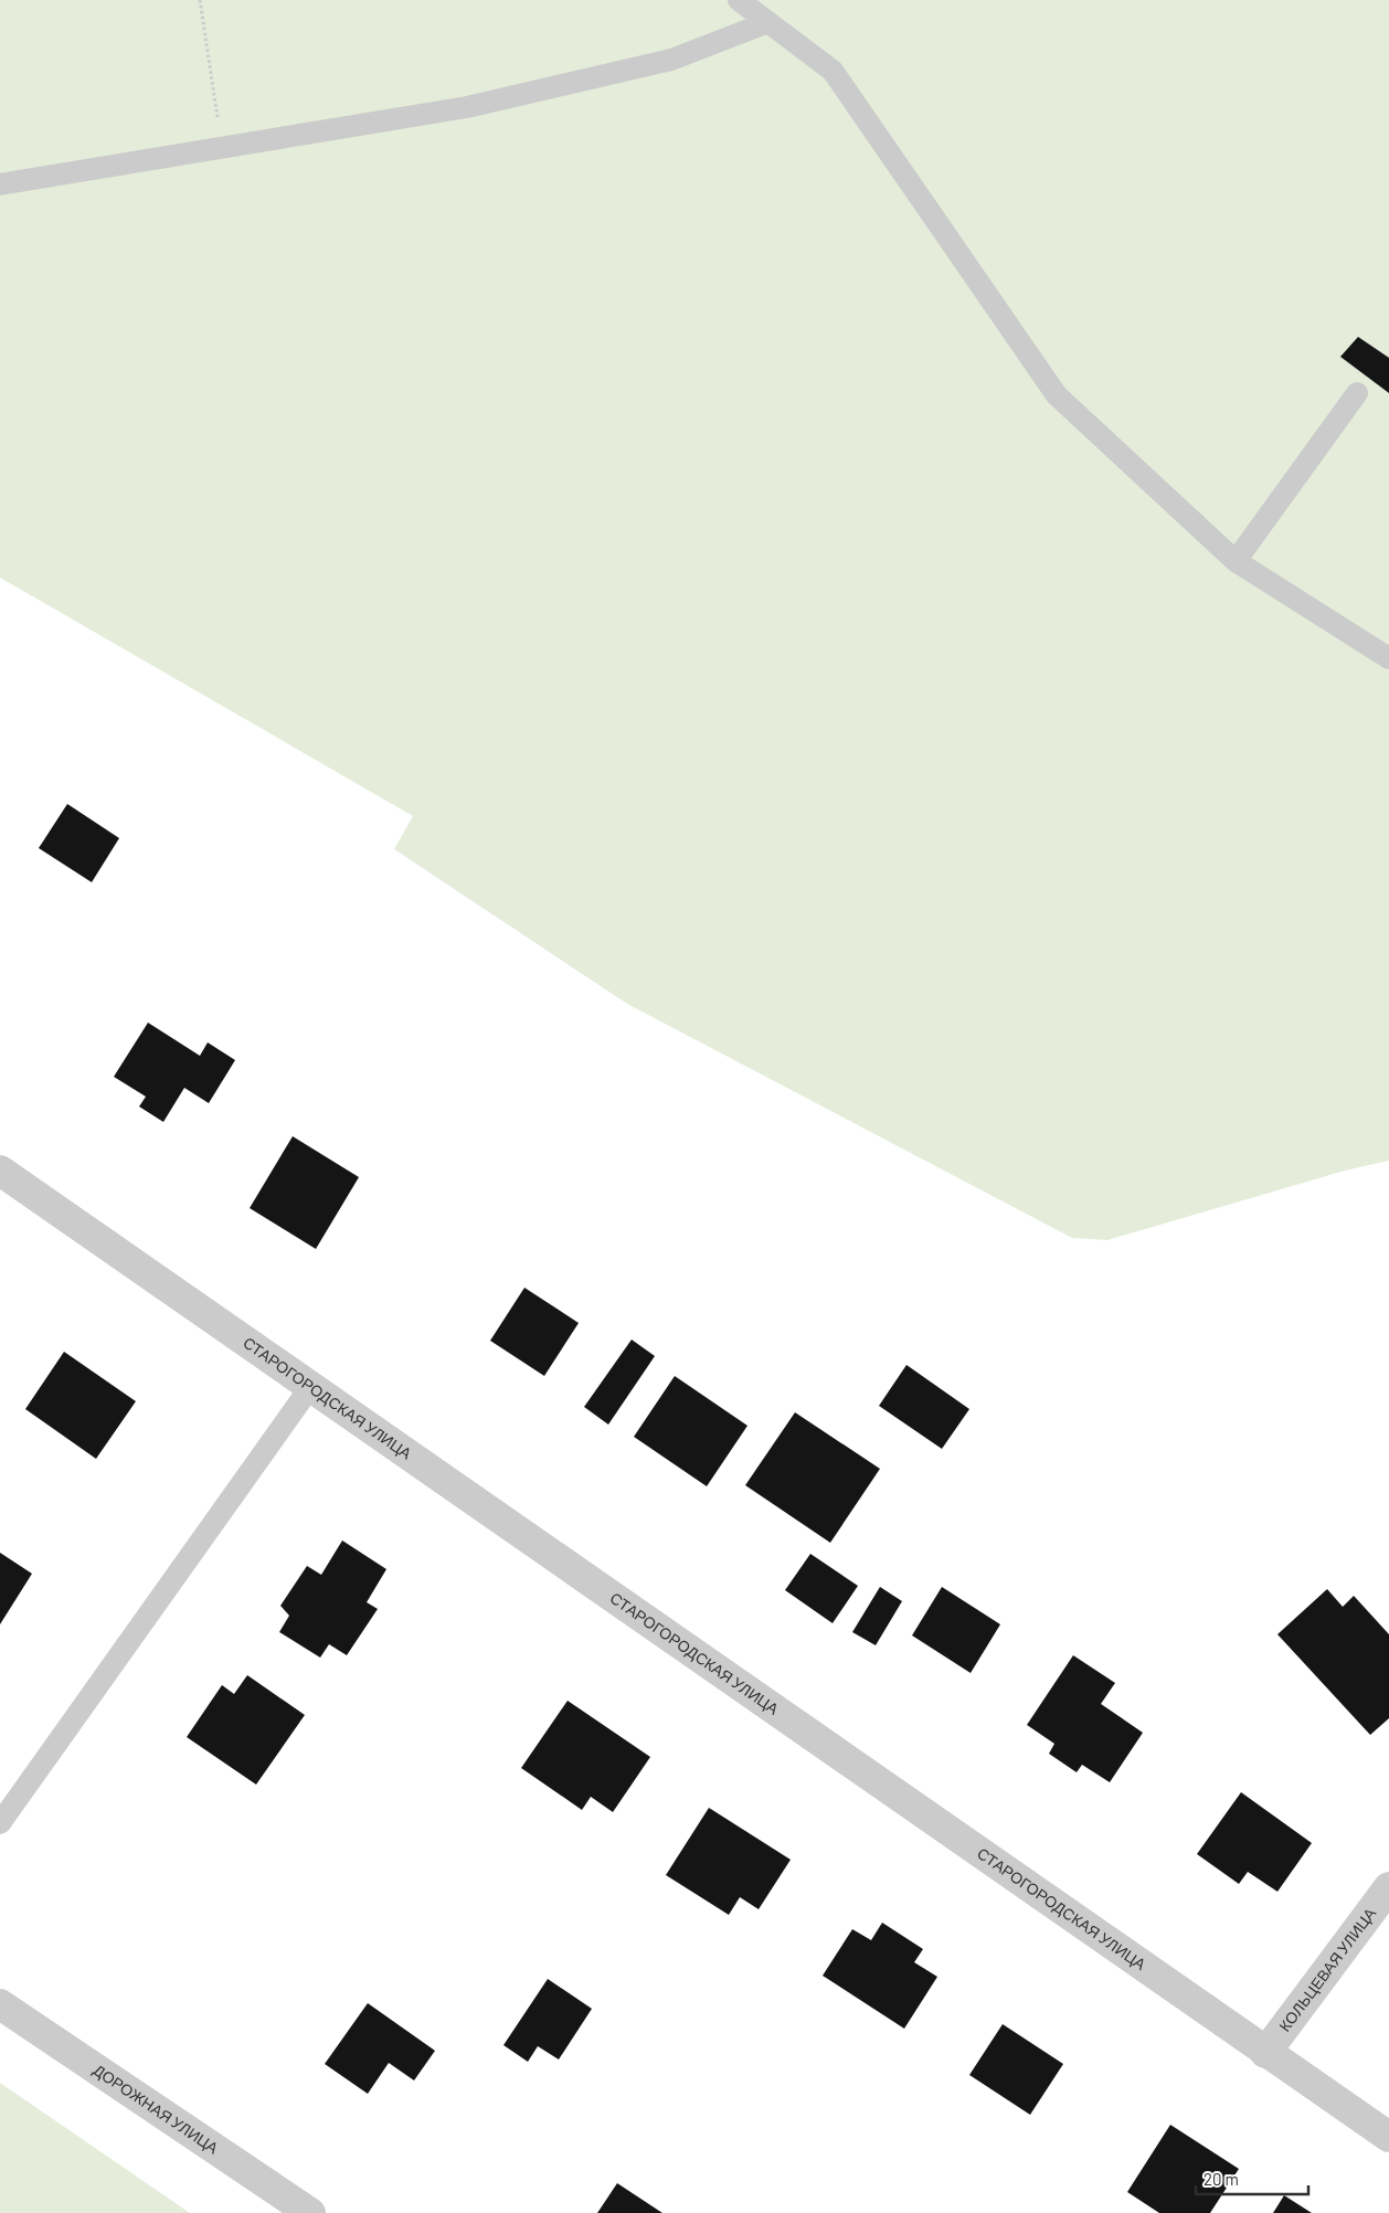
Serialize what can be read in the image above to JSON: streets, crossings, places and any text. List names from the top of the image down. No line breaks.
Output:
{"streets":{"street":["СТАРОГОРОДСКАЯ УЛИЦА","КОЛЬЦЕВАЯ УЛИЦА","ДОРОЖНАЯ УЛИЦА"]},"crossings":[["СТАРОГОРОДСКАЯ УЛИЦА","КОЛЬЦЕВАЯ УЛИЦА"]],"scale_bar":"20 m"}
